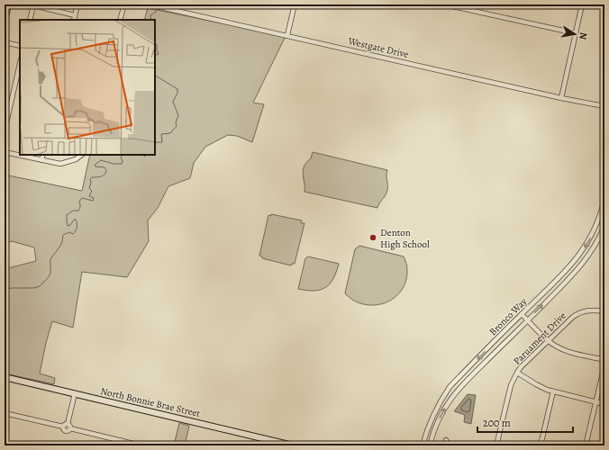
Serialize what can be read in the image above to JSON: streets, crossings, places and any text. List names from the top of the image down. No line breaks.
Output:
{"streets":{"main road":["North Bonnie Brae Street"],"street":["Westgate Drive","Bronco Way","Paruament Drive"]},"places":["Denton High School"],"scale_bar":"200 m","north":"right"}
